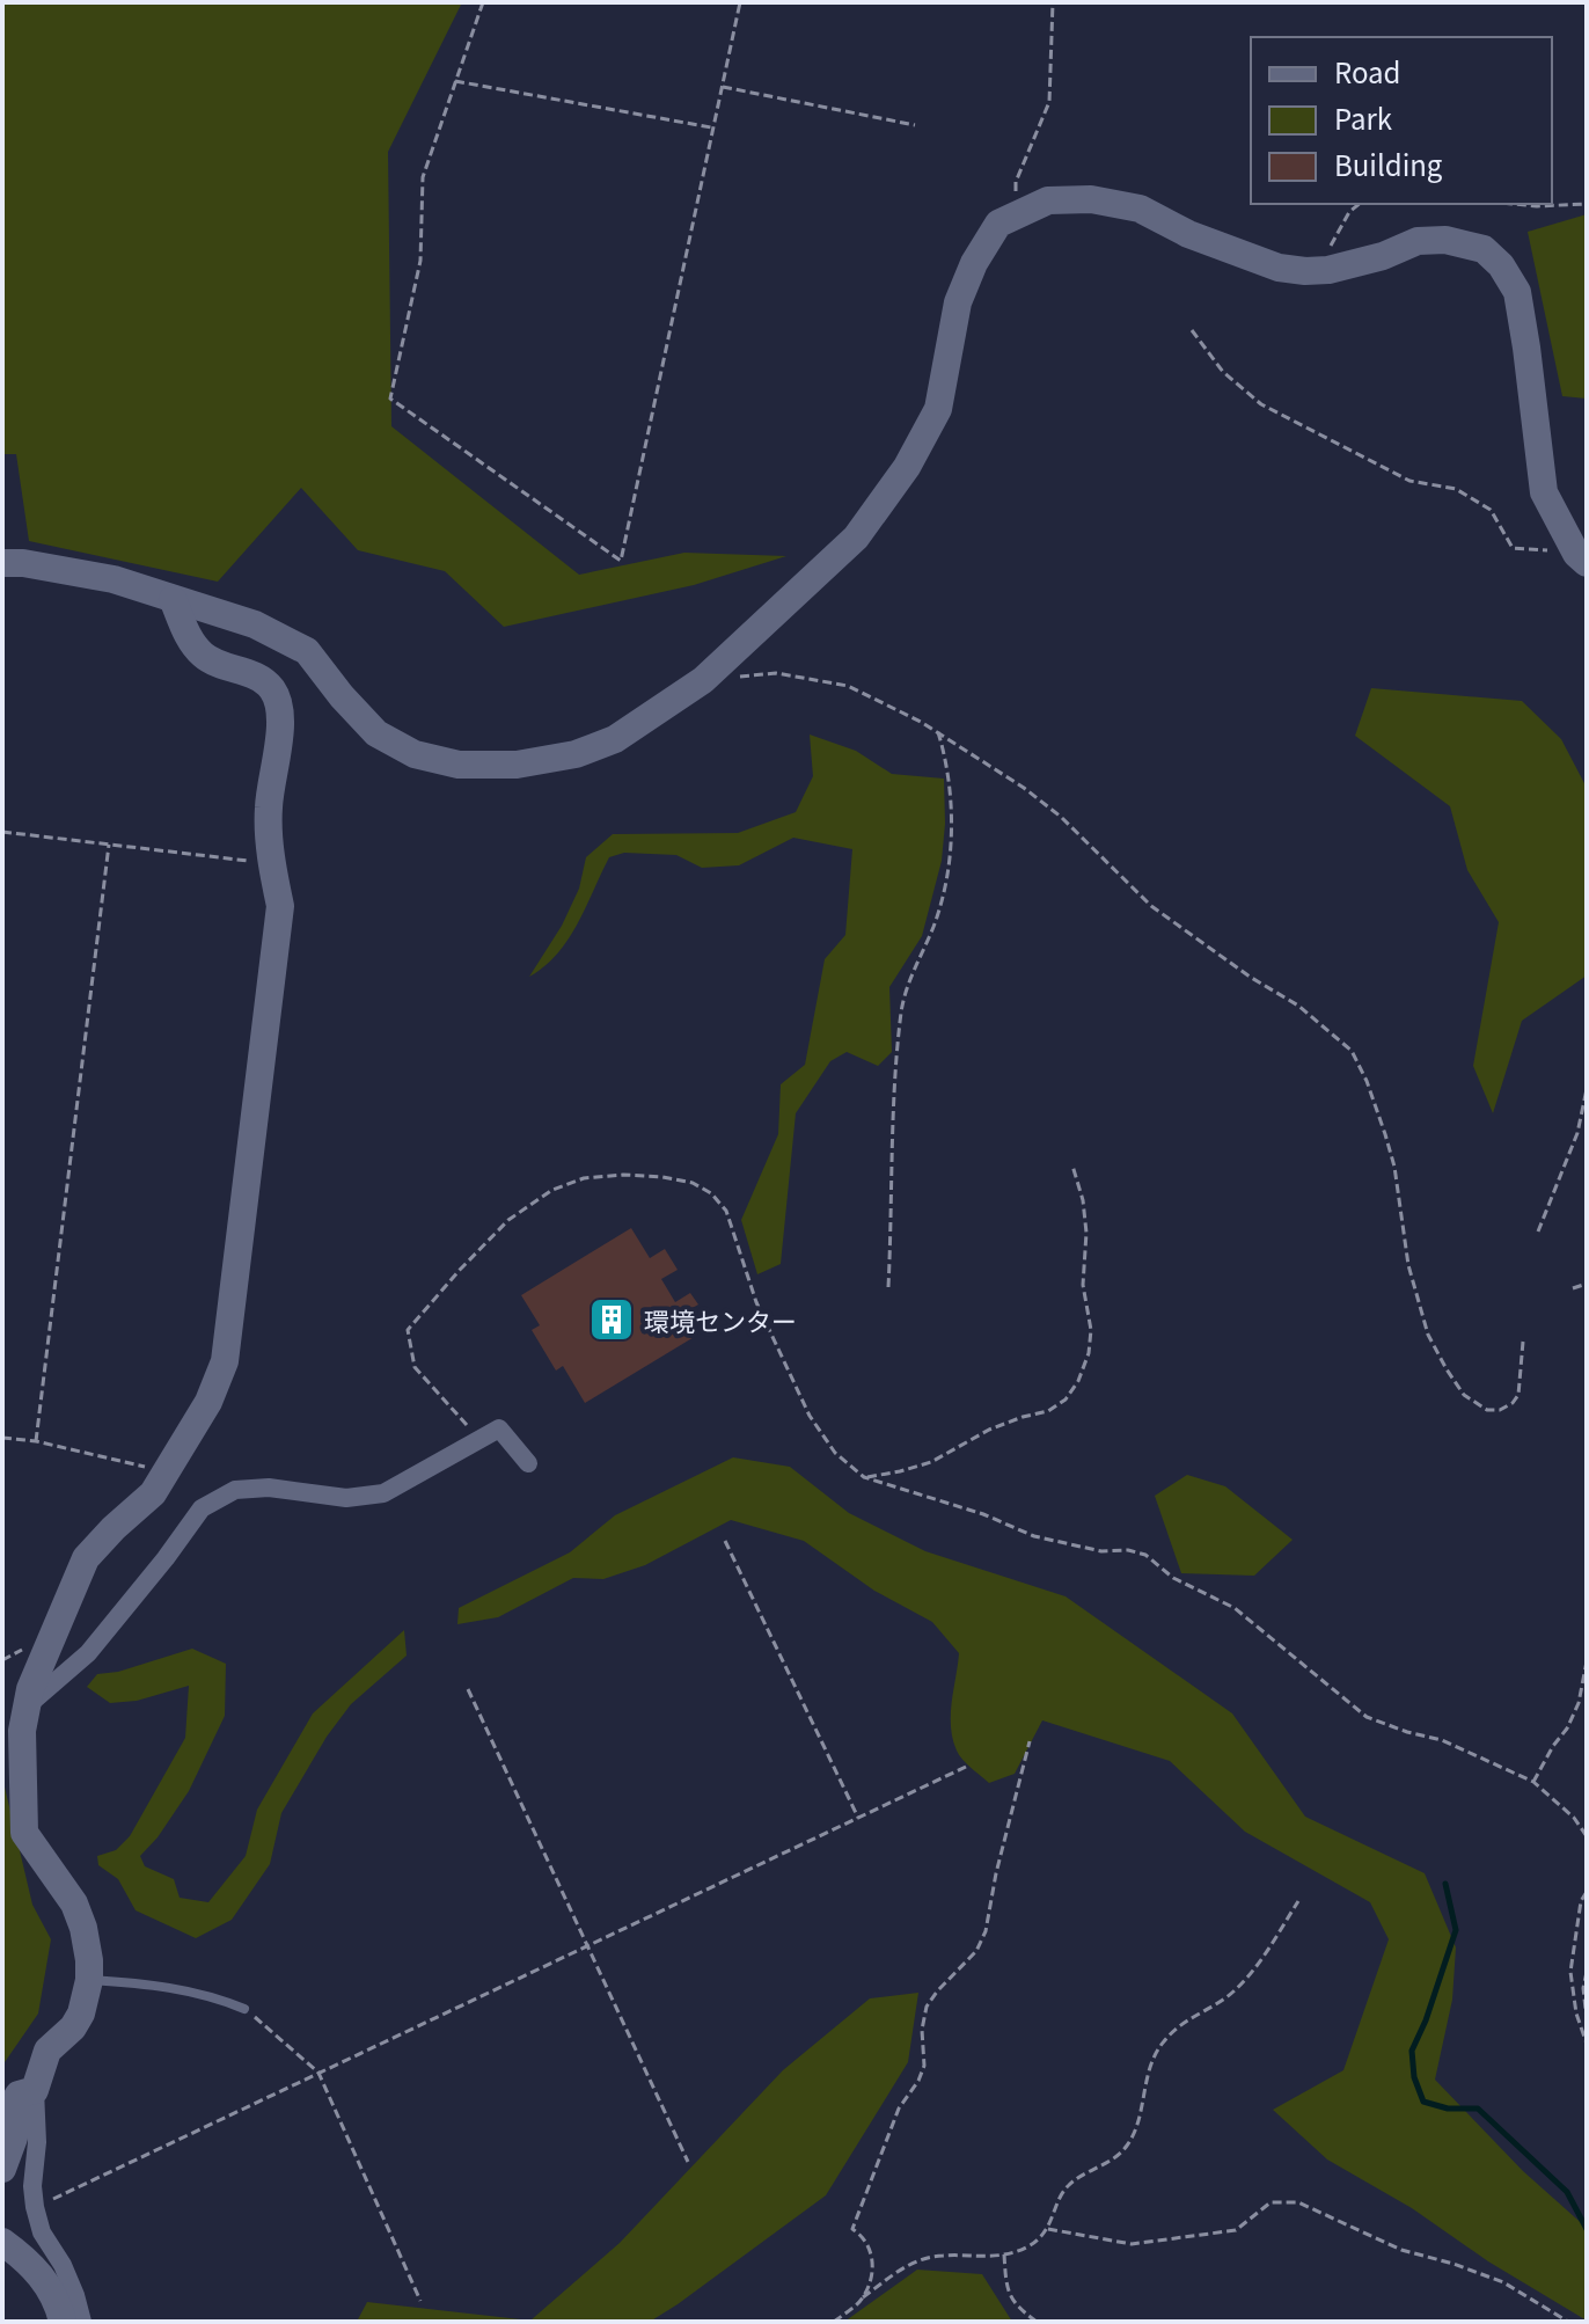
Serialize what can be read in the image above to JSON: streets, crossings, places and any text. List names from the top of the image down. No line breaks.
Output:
{"places":{"building":["環境センター"]},"legend":["Road","Park","Building"]}
